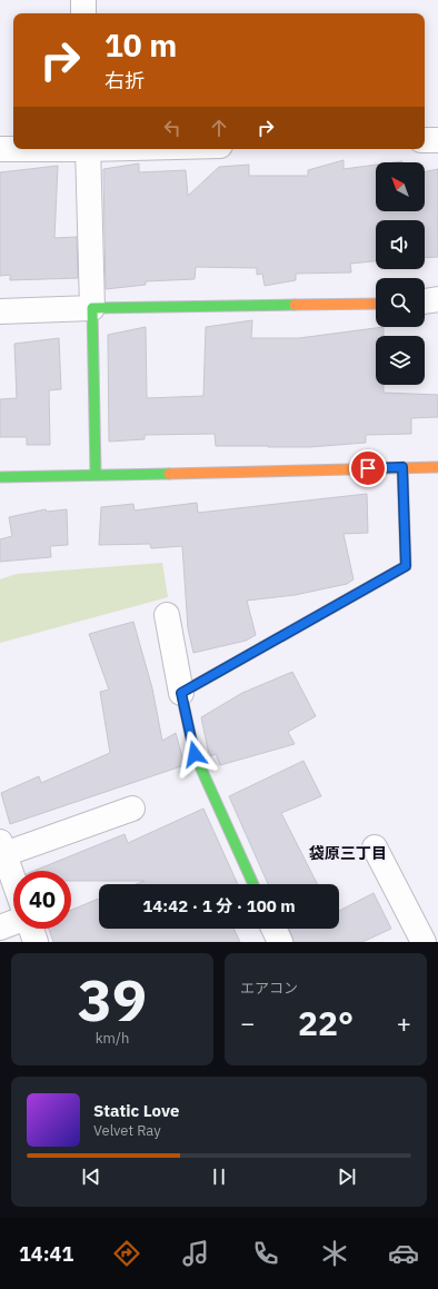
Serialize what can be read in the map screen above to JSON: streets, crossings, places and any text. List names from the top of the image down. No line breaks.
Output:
{"districts":["袋原三丁目"],"north":"top left","page":{"turn":["10 m","右折"],"limit":"40","trip":"14:42 · 1 分 · 100 m","tile":[["39","km/h"],"エアコン"],"heat":["−","22°","+"],"song":["Static Love","Velvet Ray"],"tabs":"14:41"}}
